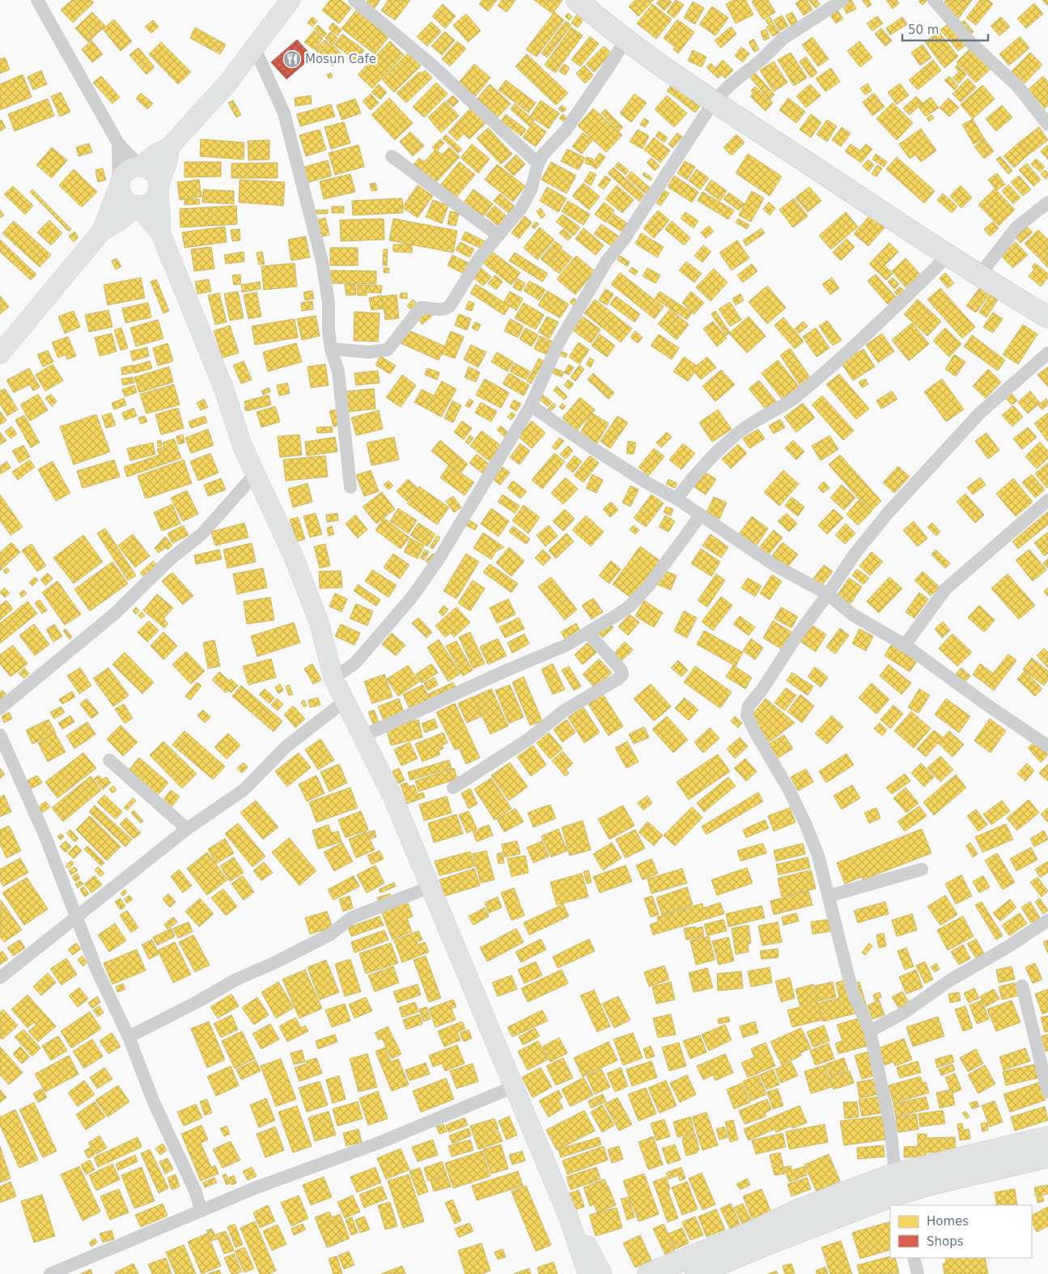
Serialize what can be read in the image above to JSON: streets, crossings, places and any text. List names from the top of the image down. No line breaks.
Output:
{"places":{"restaurant":["Mosun Cafe"]},"legend":["Homes","Shops"],"scale_bar":"50 m"}
